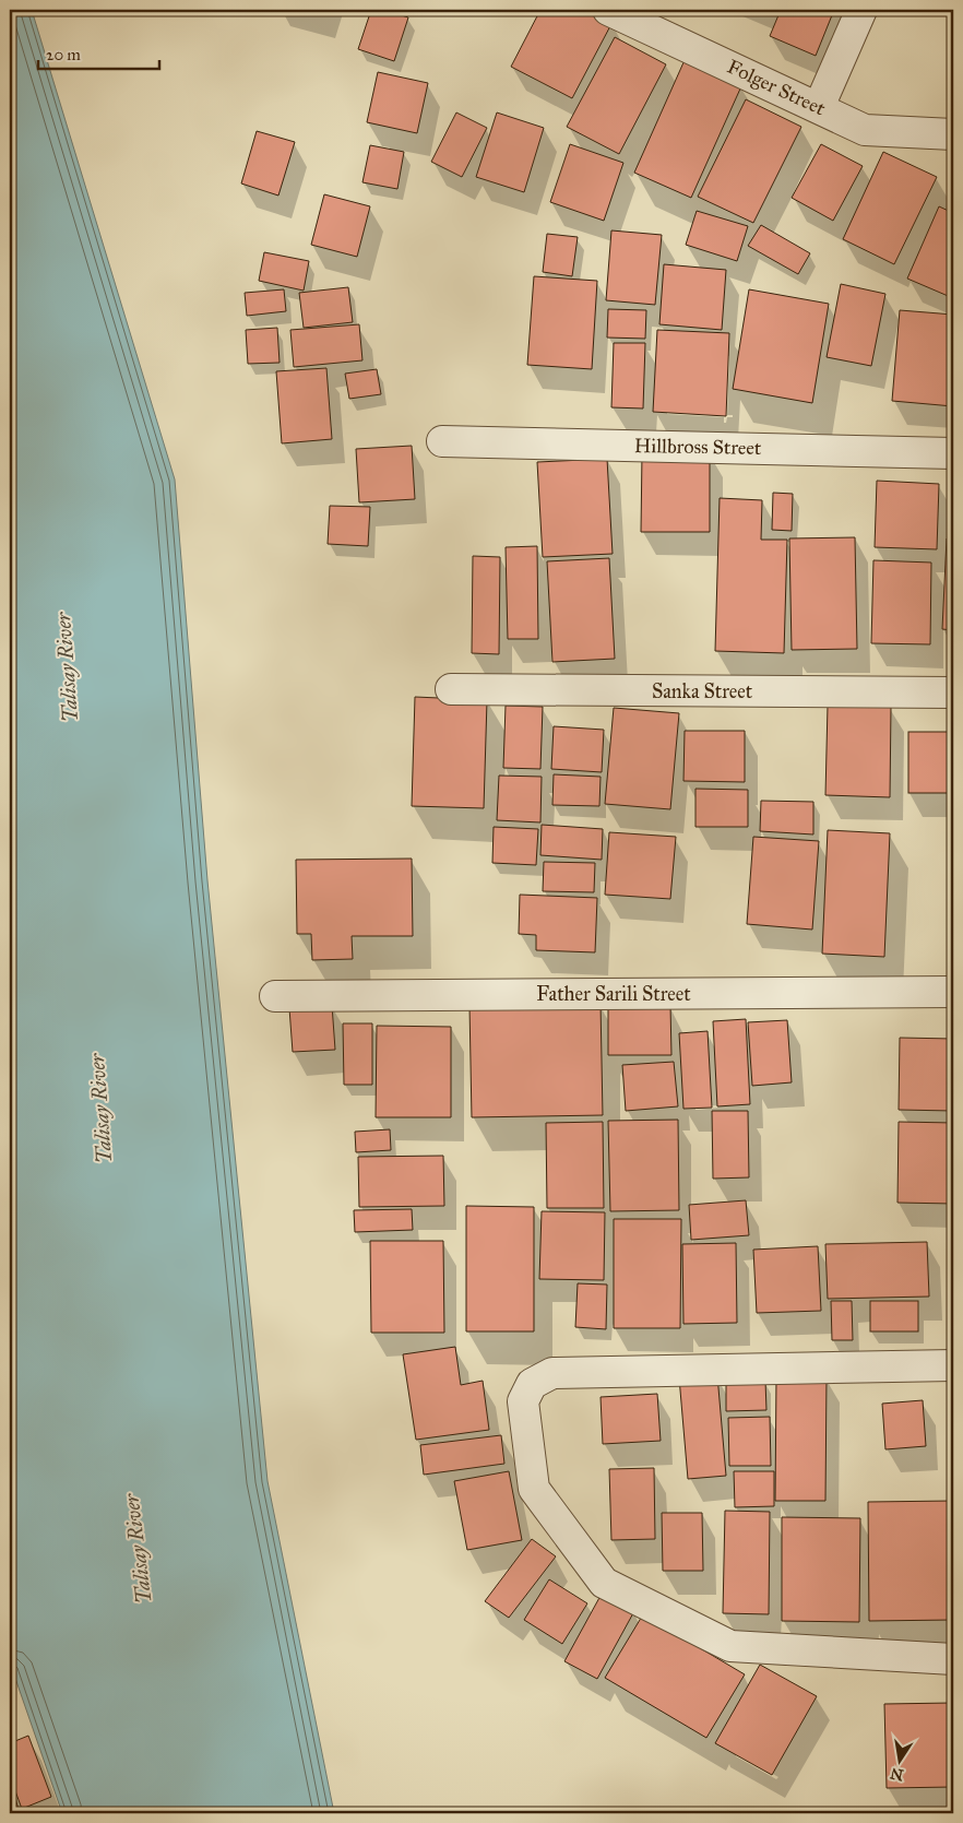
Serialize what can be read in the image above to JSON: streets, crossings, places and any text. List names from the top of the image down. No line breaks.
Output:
{"streets":{"street":["Folger Street","Hillbross Street","Sanka Street","Father Sarili Street"]},"water":["Talisay River"],"scale_bar":"20 m","north":"bottom"}
